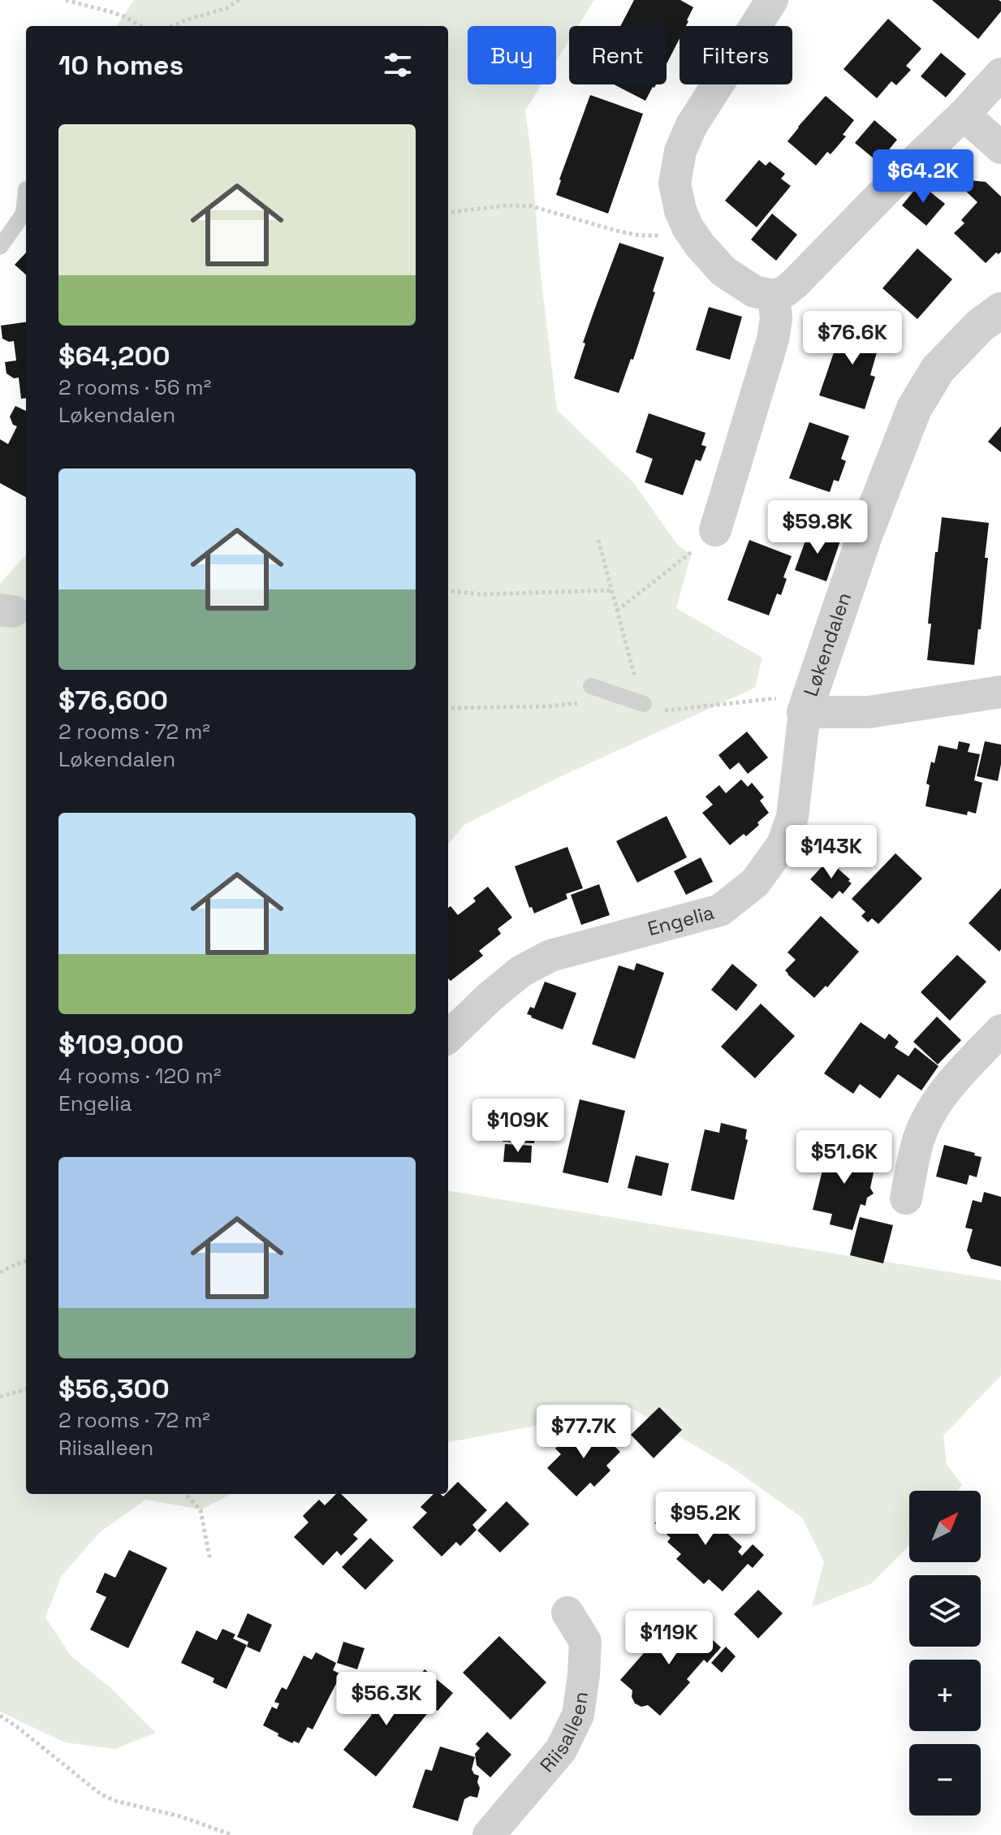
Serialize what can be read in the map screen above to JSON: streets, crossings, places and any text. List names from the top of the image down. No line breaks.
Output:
{"streets":{"street":["Løkendalen","Engelia","Riisalleen"]},"crossings":[["Løkendalen","Engelia"]],"north":"top right","page":{"chip":["Buy","Rent","Filters"],"heading":"10 homes","list":[{"name":"$64,200","note":"2 rooms · 56 m² · Løkendalen"},{"name":"$76,600","note":"2 rooms · 72 m² · Løkendalen"},{"name":"$109,000","note":"4 rooms · 120 m² · Engelia"},{"name":"$56,300","note":"2 rooms · 72 m² · Riisalleen"}],"price":["$64.2K","$76.6K","$59.8K","$143K","$109K","$51.6K","$77.7K","$95.2K","$119K","$56.3K"],"map_buttons":["+","−"]}}
